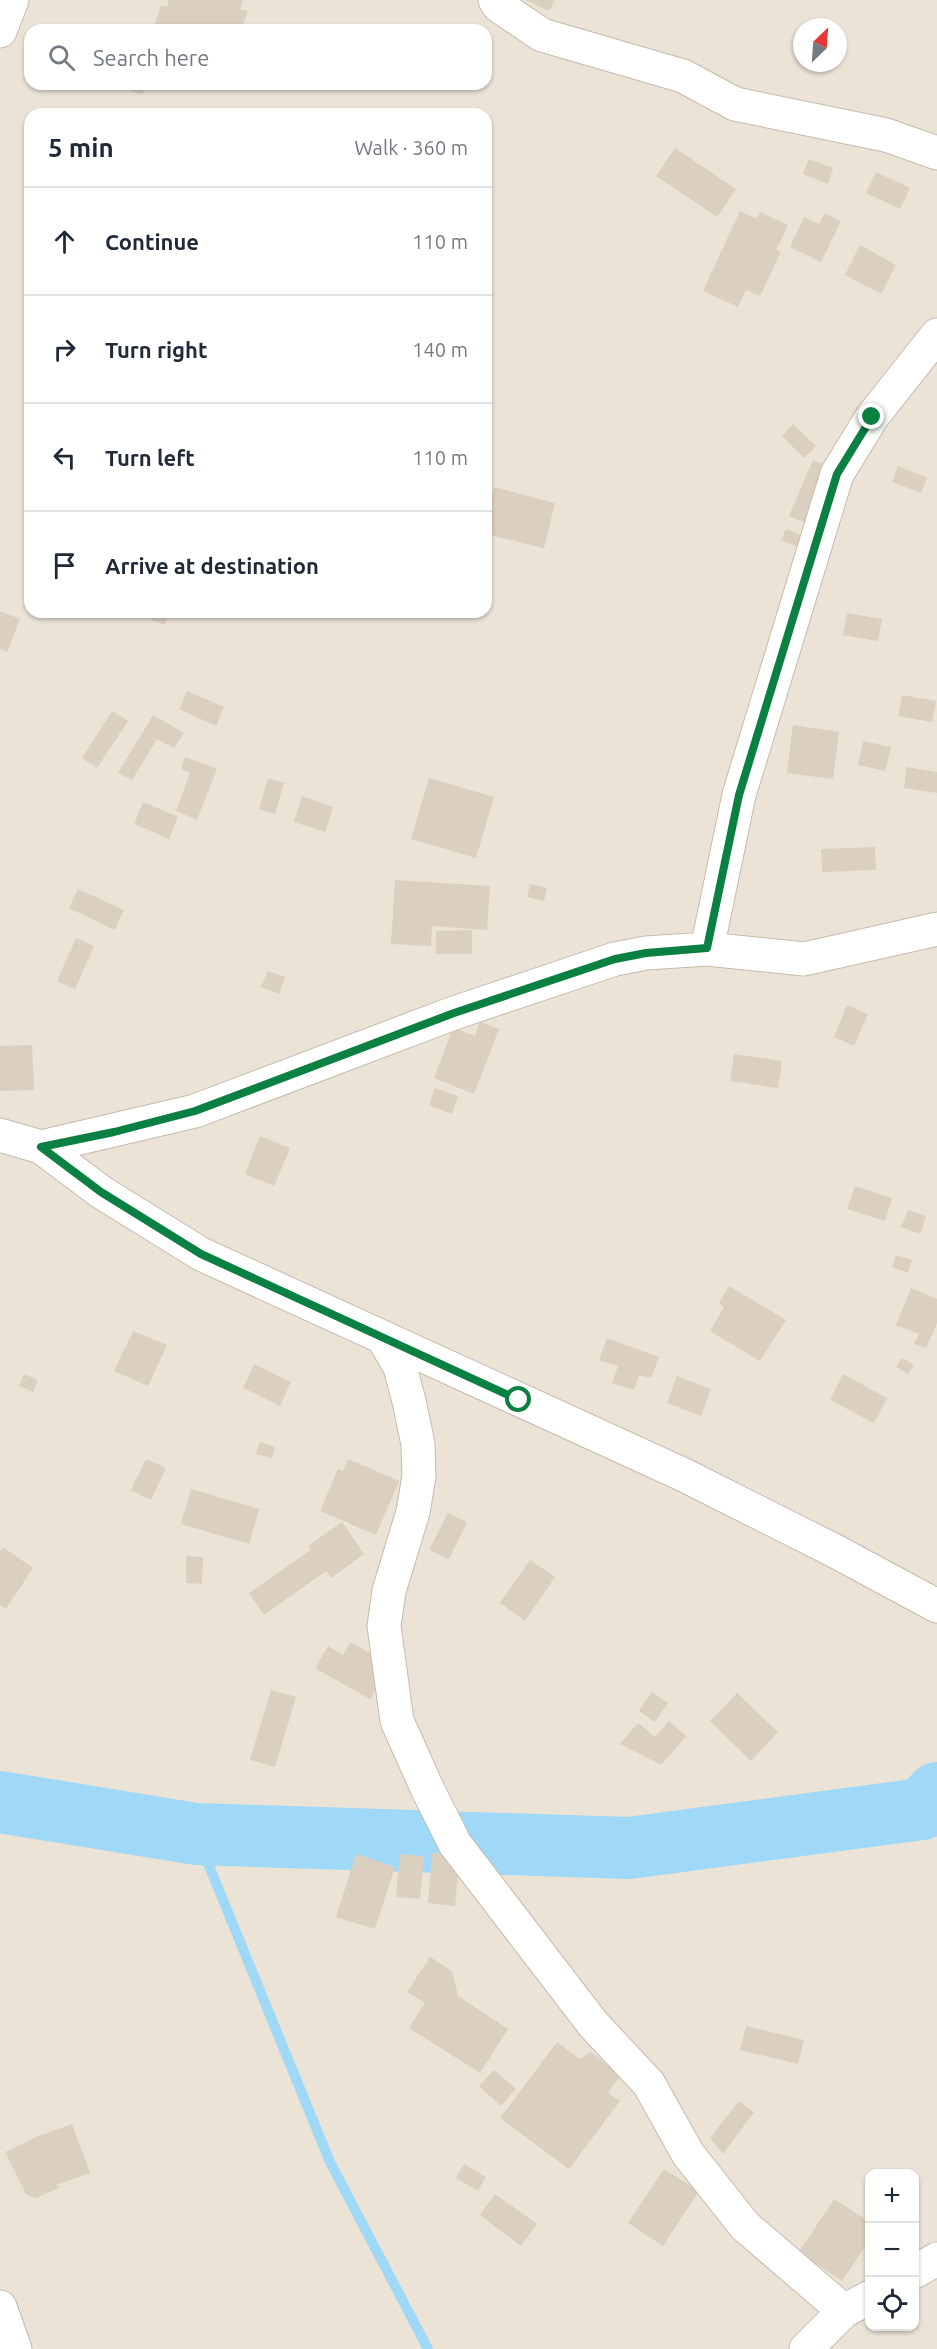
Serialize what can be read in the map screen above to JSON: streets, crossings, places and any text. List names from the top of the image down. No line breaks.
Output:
{"north":"top right","page":{"search":"Search here","heading":["5 min","Walk · 360 m"],"list":[["Continue","110 m"],["Turn right","140 m"],["Turn left","110 m"],"Arrive at destination"],"map_buttons":["+","−"]}}
